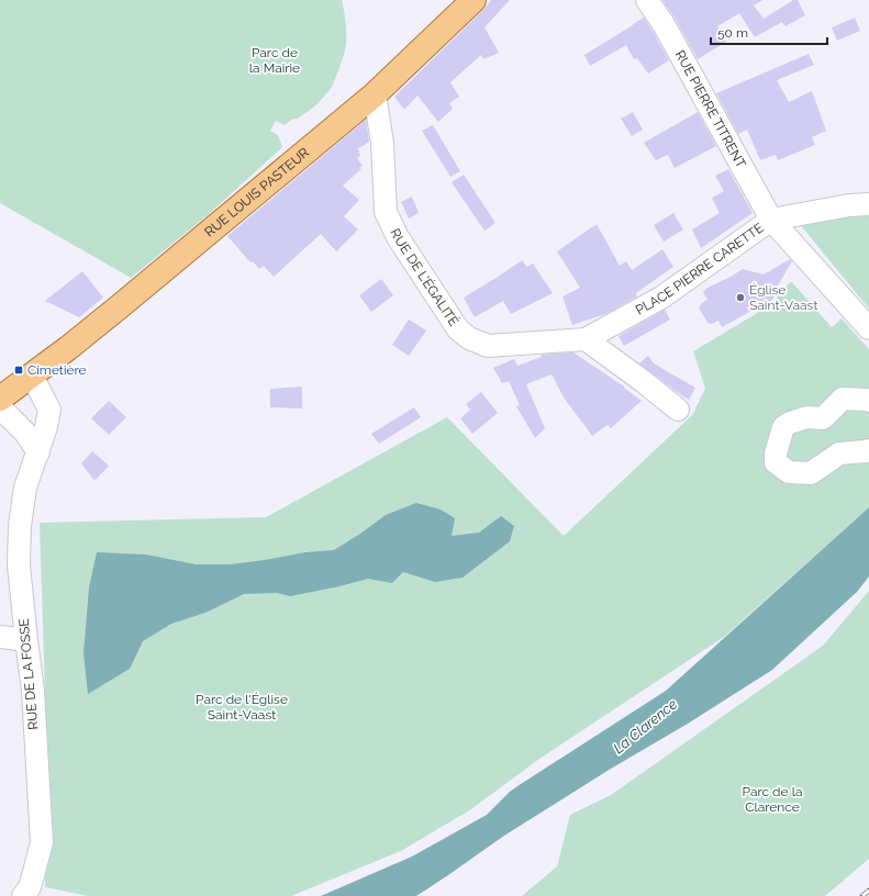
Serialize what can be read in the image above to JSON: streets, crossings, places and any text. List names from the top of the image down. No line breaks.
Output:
{"streets":{"main road":["RUE LOUIS PASTEUR"],"street":["RUE PIERRE TITRENT","PLACE PIERRE CARETTE","RUE DE L'ÉGALITÉ","RUE DE LA FOSSE"]},"crossings":[["RUE PIERRE TITRENT","PLACE PIERRE CARETTE"],["RUE LOUIS PASTEUR","RUE DE L'ÉGALITÉ"],["RUE LOUIS PASTEUR","RUE DE LA FOSSE"],["PLACE PIERRE CARETTE","RUE DE L'ÉGALITÉ"]],"water":["La Clarence"],"parks":["Parc de la Mairie","Parc de l'Église Saint-Vaast","Parc de la Clarence"],"places":{"other":["Église Saint-Vaast"],"transit":["Cimetière"]},"scale_bar":"50 m"}
